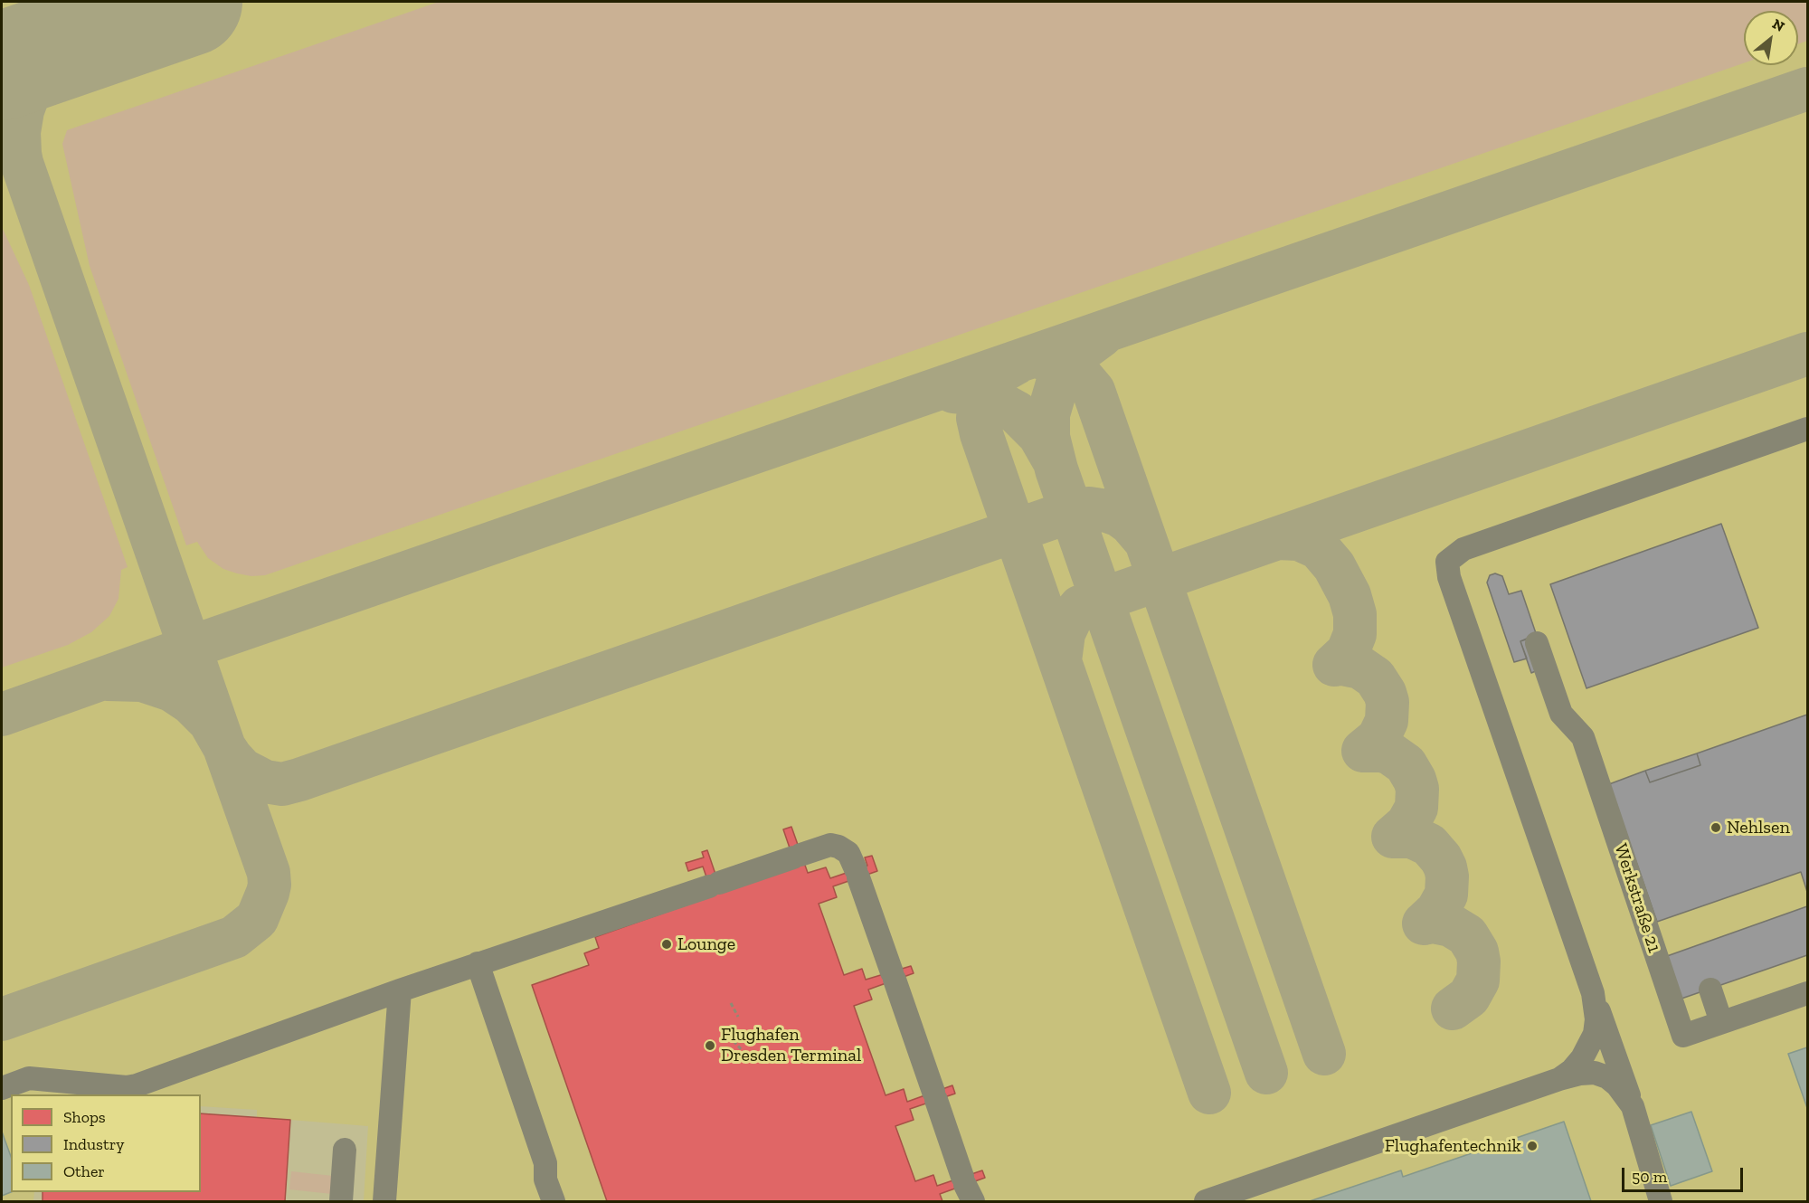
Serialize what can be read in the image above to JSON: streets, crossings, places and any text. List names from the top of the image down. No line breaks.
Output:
{"streets":{"lane":["Werkstraße 21"]},"places":["Nehlsen","Lounge","Flughafen Dresden Terminal","Flughafentechnik"],"legend":["Shops","Industry","Other"],"scale_bar":"50 m","north":"top right"}
